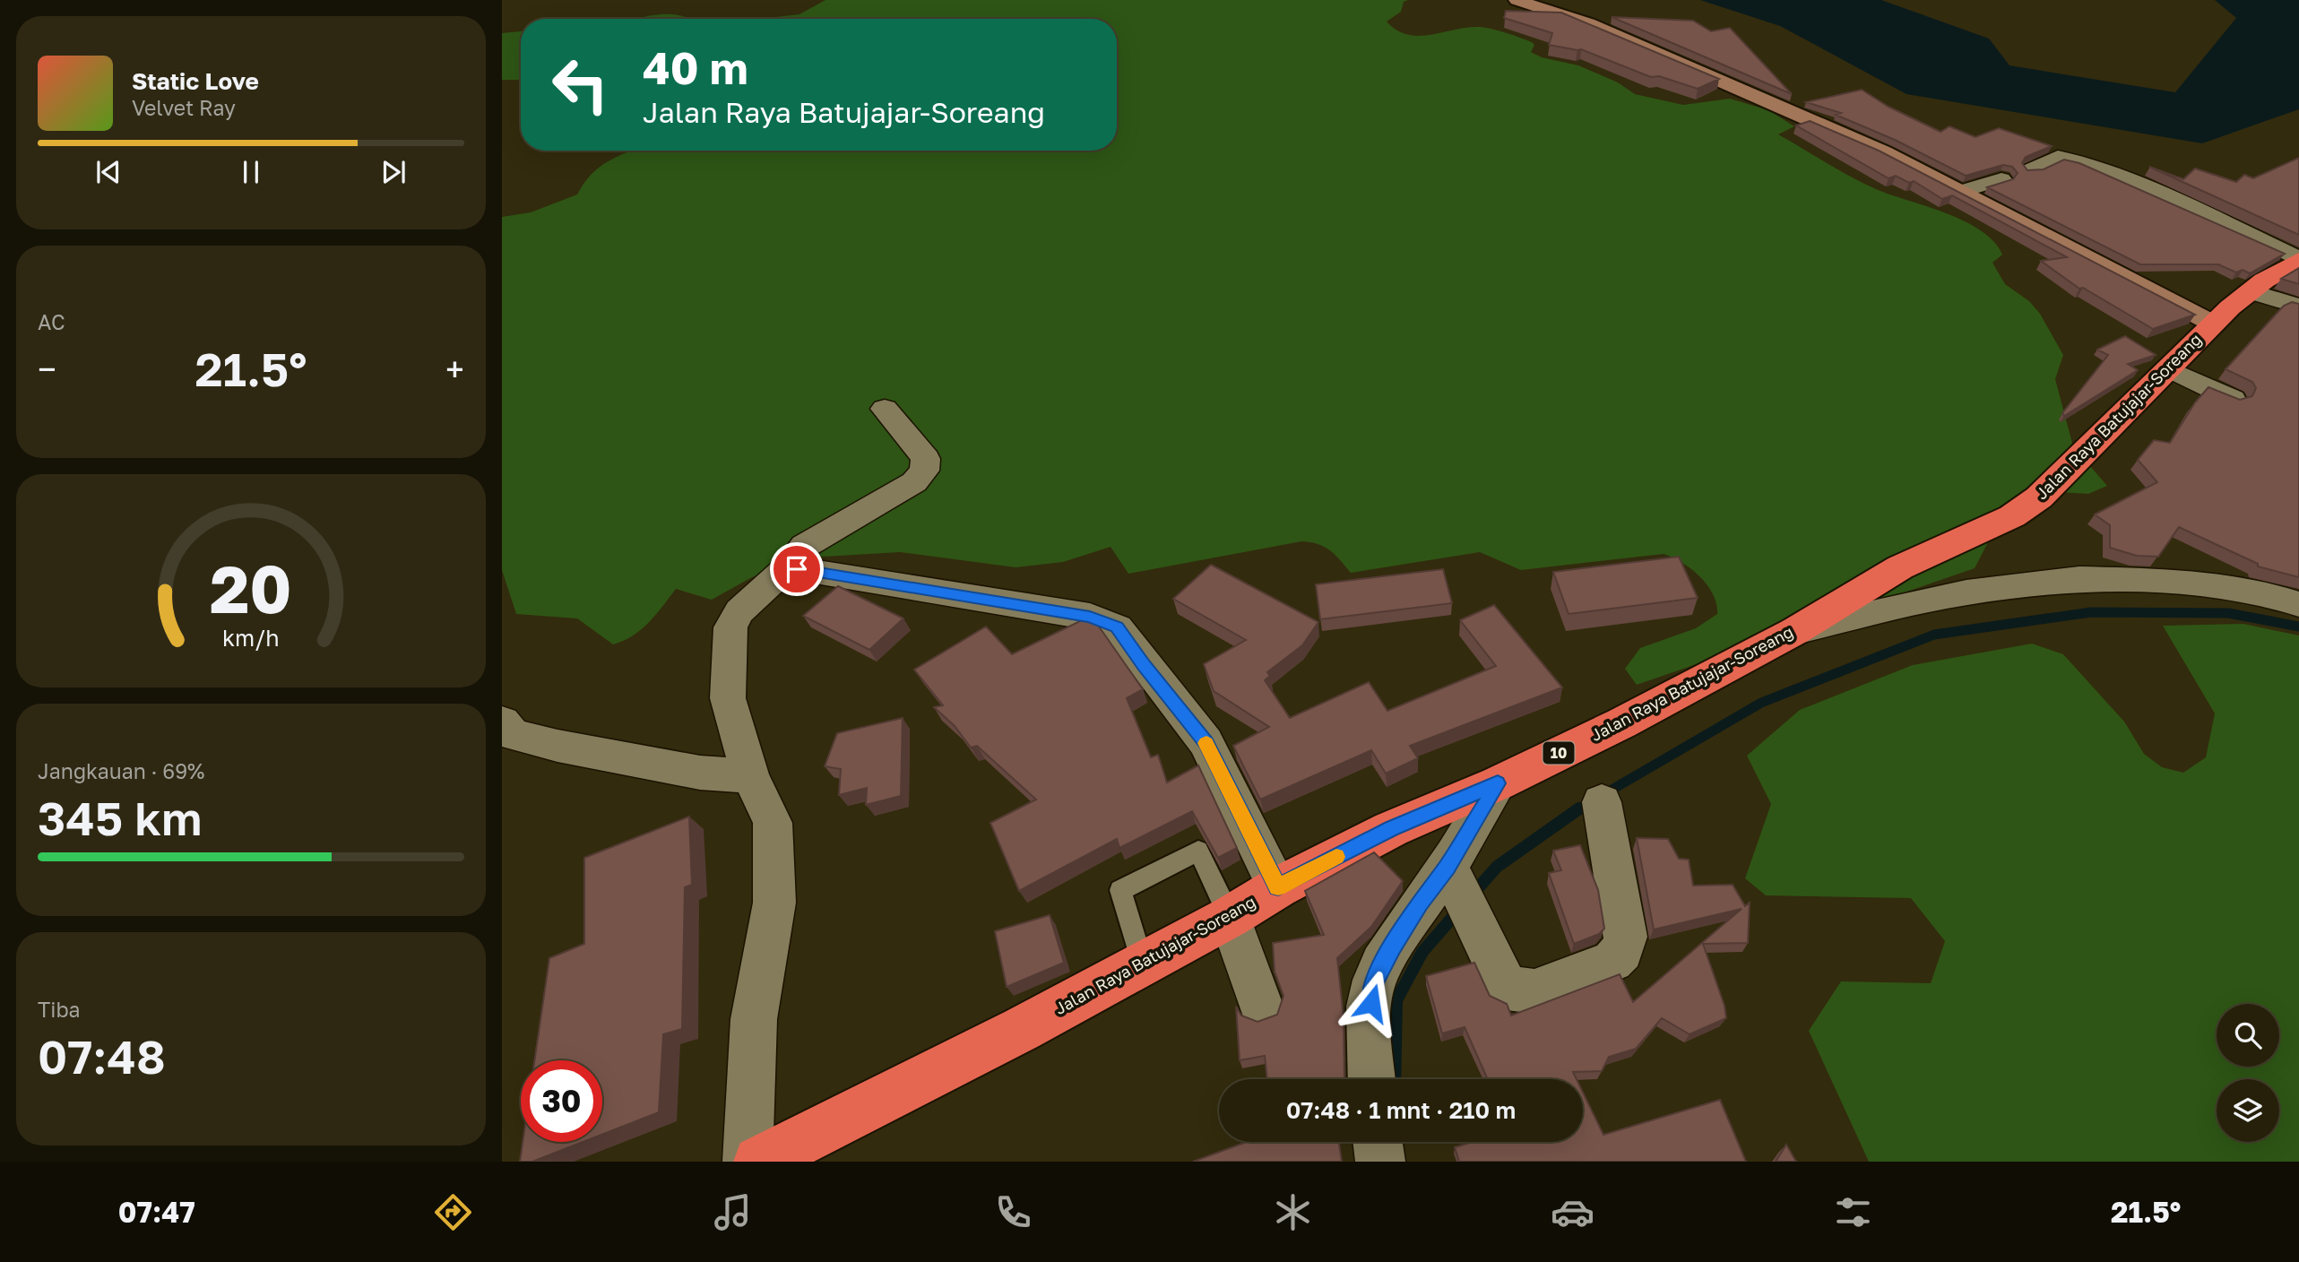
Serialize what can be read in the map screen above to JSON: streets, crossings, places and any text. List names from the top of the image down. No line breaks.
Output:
{"streets":{"highway":["Jalan Raya Batujajar-Soreang","10"]},"page":{"turn":["40 m","Jalan Raya Batujajar-Soreang"],"song":["Static Love","Velvet Ray"],"tile":["AC",["Jangkauan · 69%","345 km"],["Tiba","07:48"]],"heat":["−","21.5°","+"],"limit":"30","trip":"07:48 · 1 mnt · 210 m","tabs":["07:47","21.5°"],"gauge":["20","km/h"]}}
